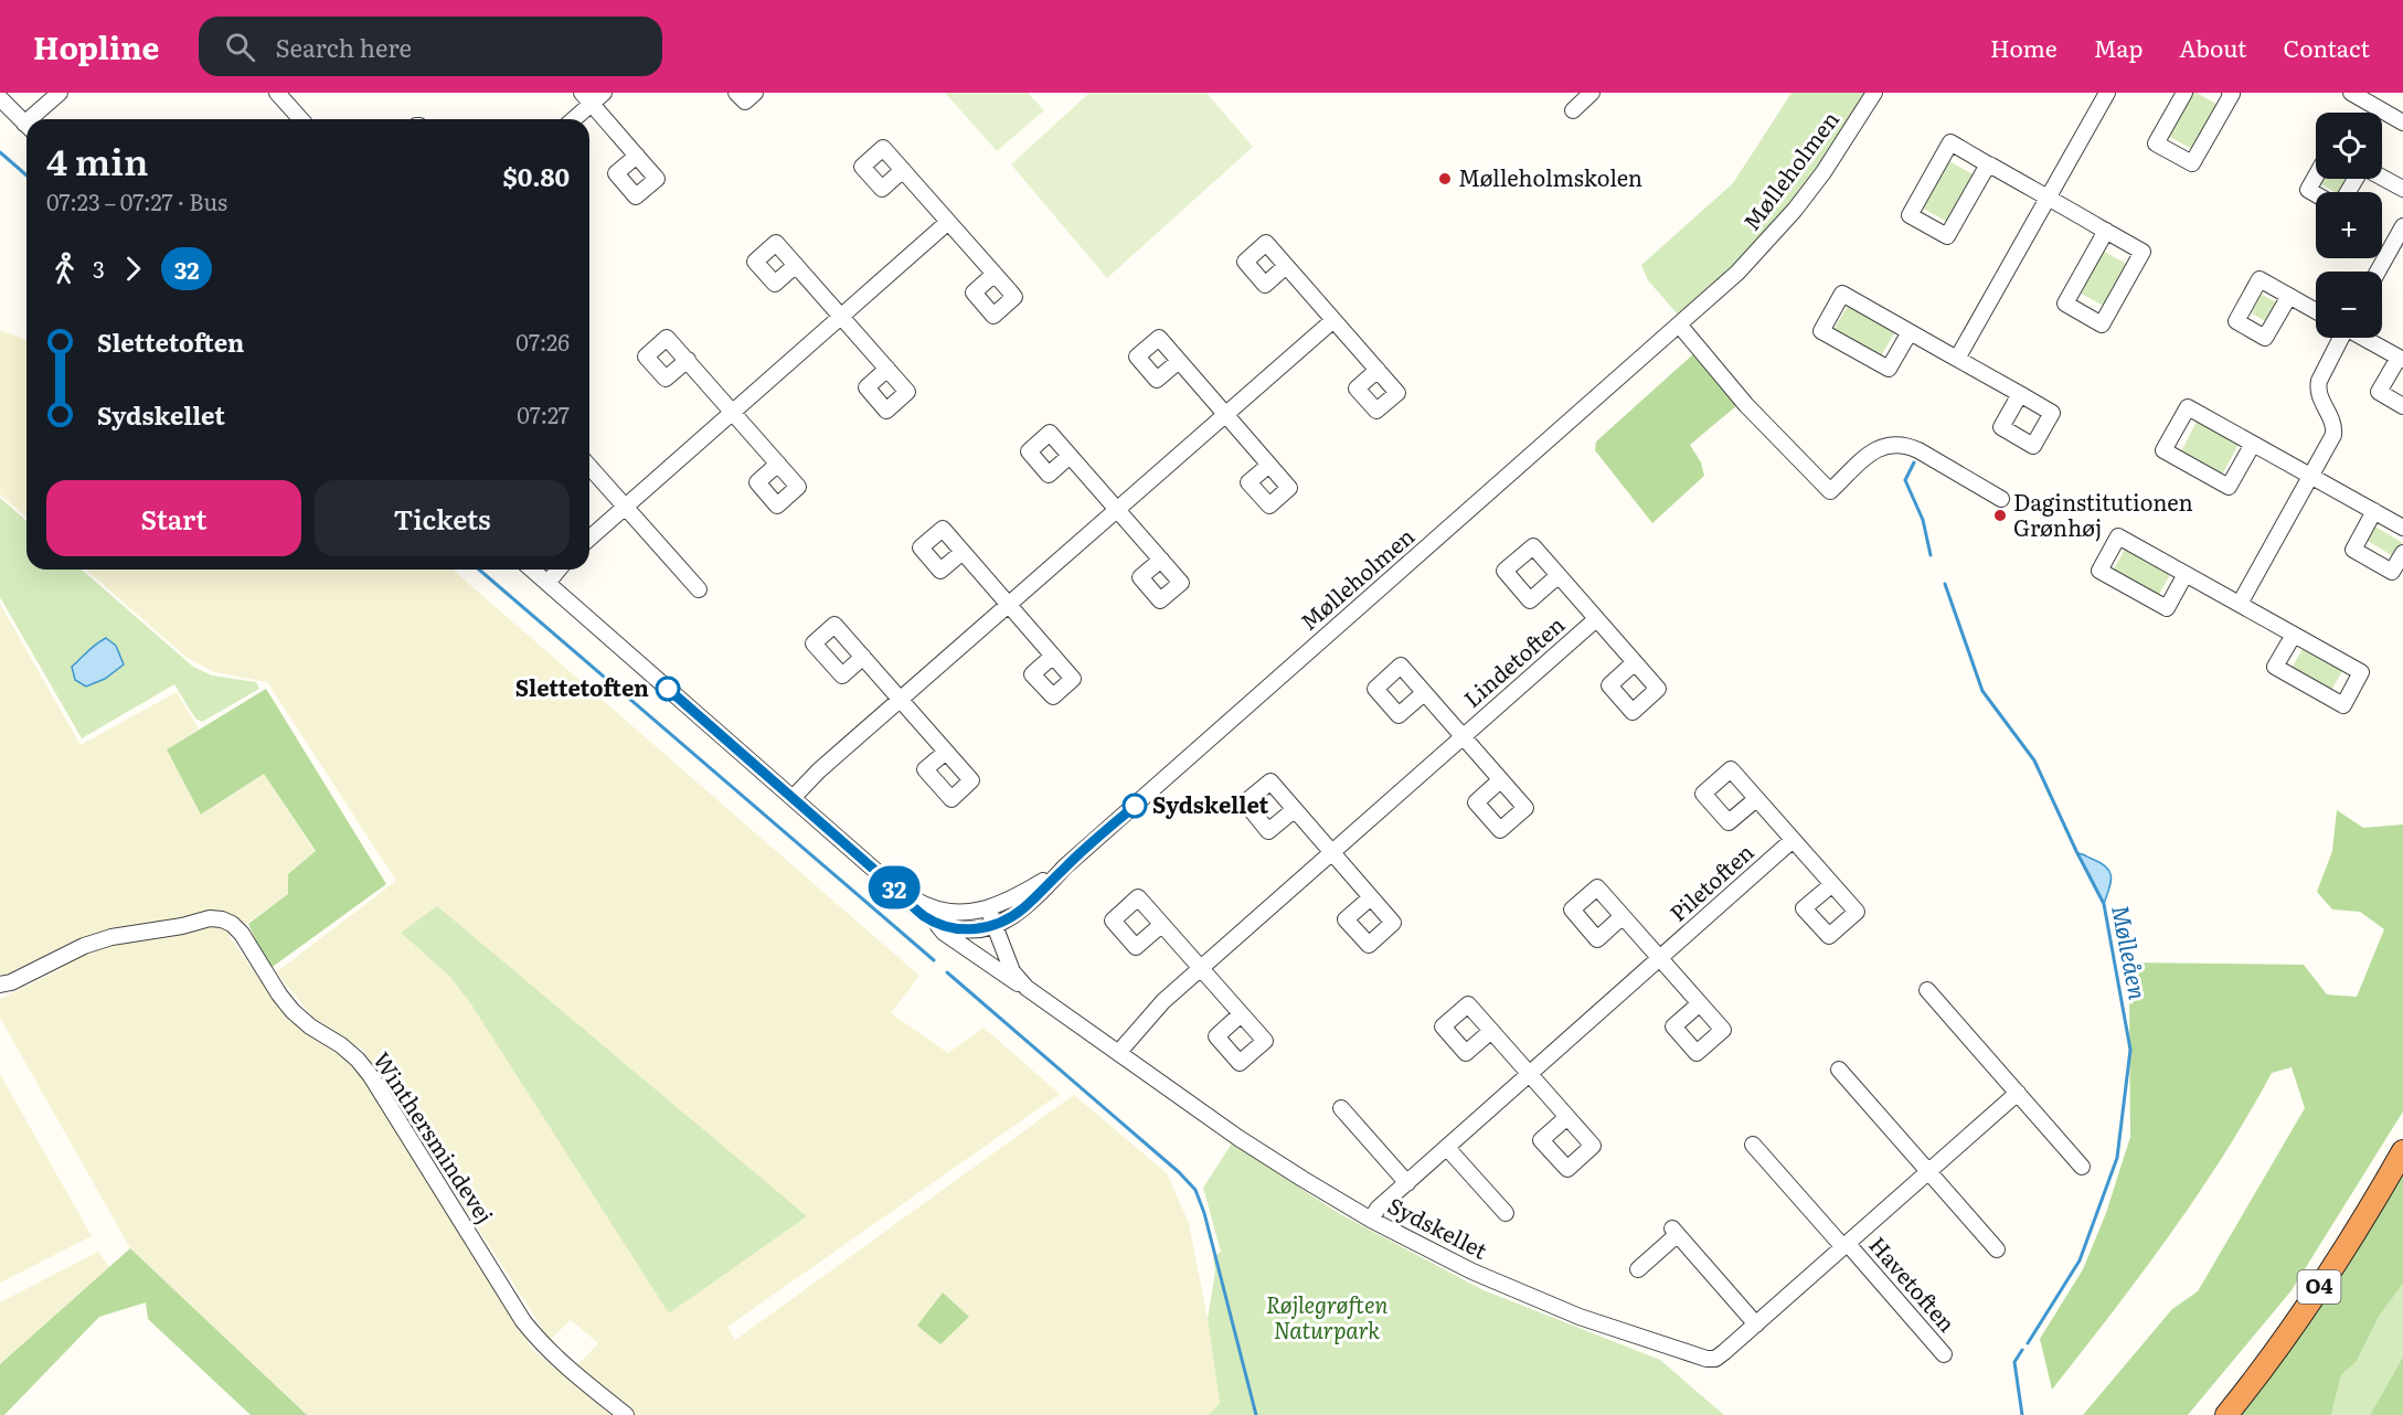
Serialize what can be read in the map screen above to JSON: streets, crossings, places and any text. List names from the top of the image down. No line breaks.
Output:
{"streets":{"highway":["O4"],"street":["Mølleholmen","Lindetoften","Piletoften","Winthersmindevej","Sydskellet","Havetoften"]},"crossings":[["Mølleholmen","Sydskellet"],["Lindetoften","Sydskellet"],["Piletoften","Sydskellet"],["Sydskellet","Havetoften"]],"water":["Mølleåen"],"parks":["Røjlegrøften Naturpark"],"places":["Mølleholmskolen","Daginstitutionen Grønhøj","Slettetoften","Sydskellet"],"lines":["bus line 32"],"page":{"header":"Hopline","search":"Search here","nav":["Home","Map","About","Contact"],"on_map":"32","map_buttons":["+","−"],"heading":["4 min","07:23 – 07:27 · Bus","$0.80"],"legs":["3","32"],"list":[{"name":"Slettetoften","value":"07:26"},{"name":"Sydskellet","value":"07:27"}],"buttons":["Start","Tickets"]}}
